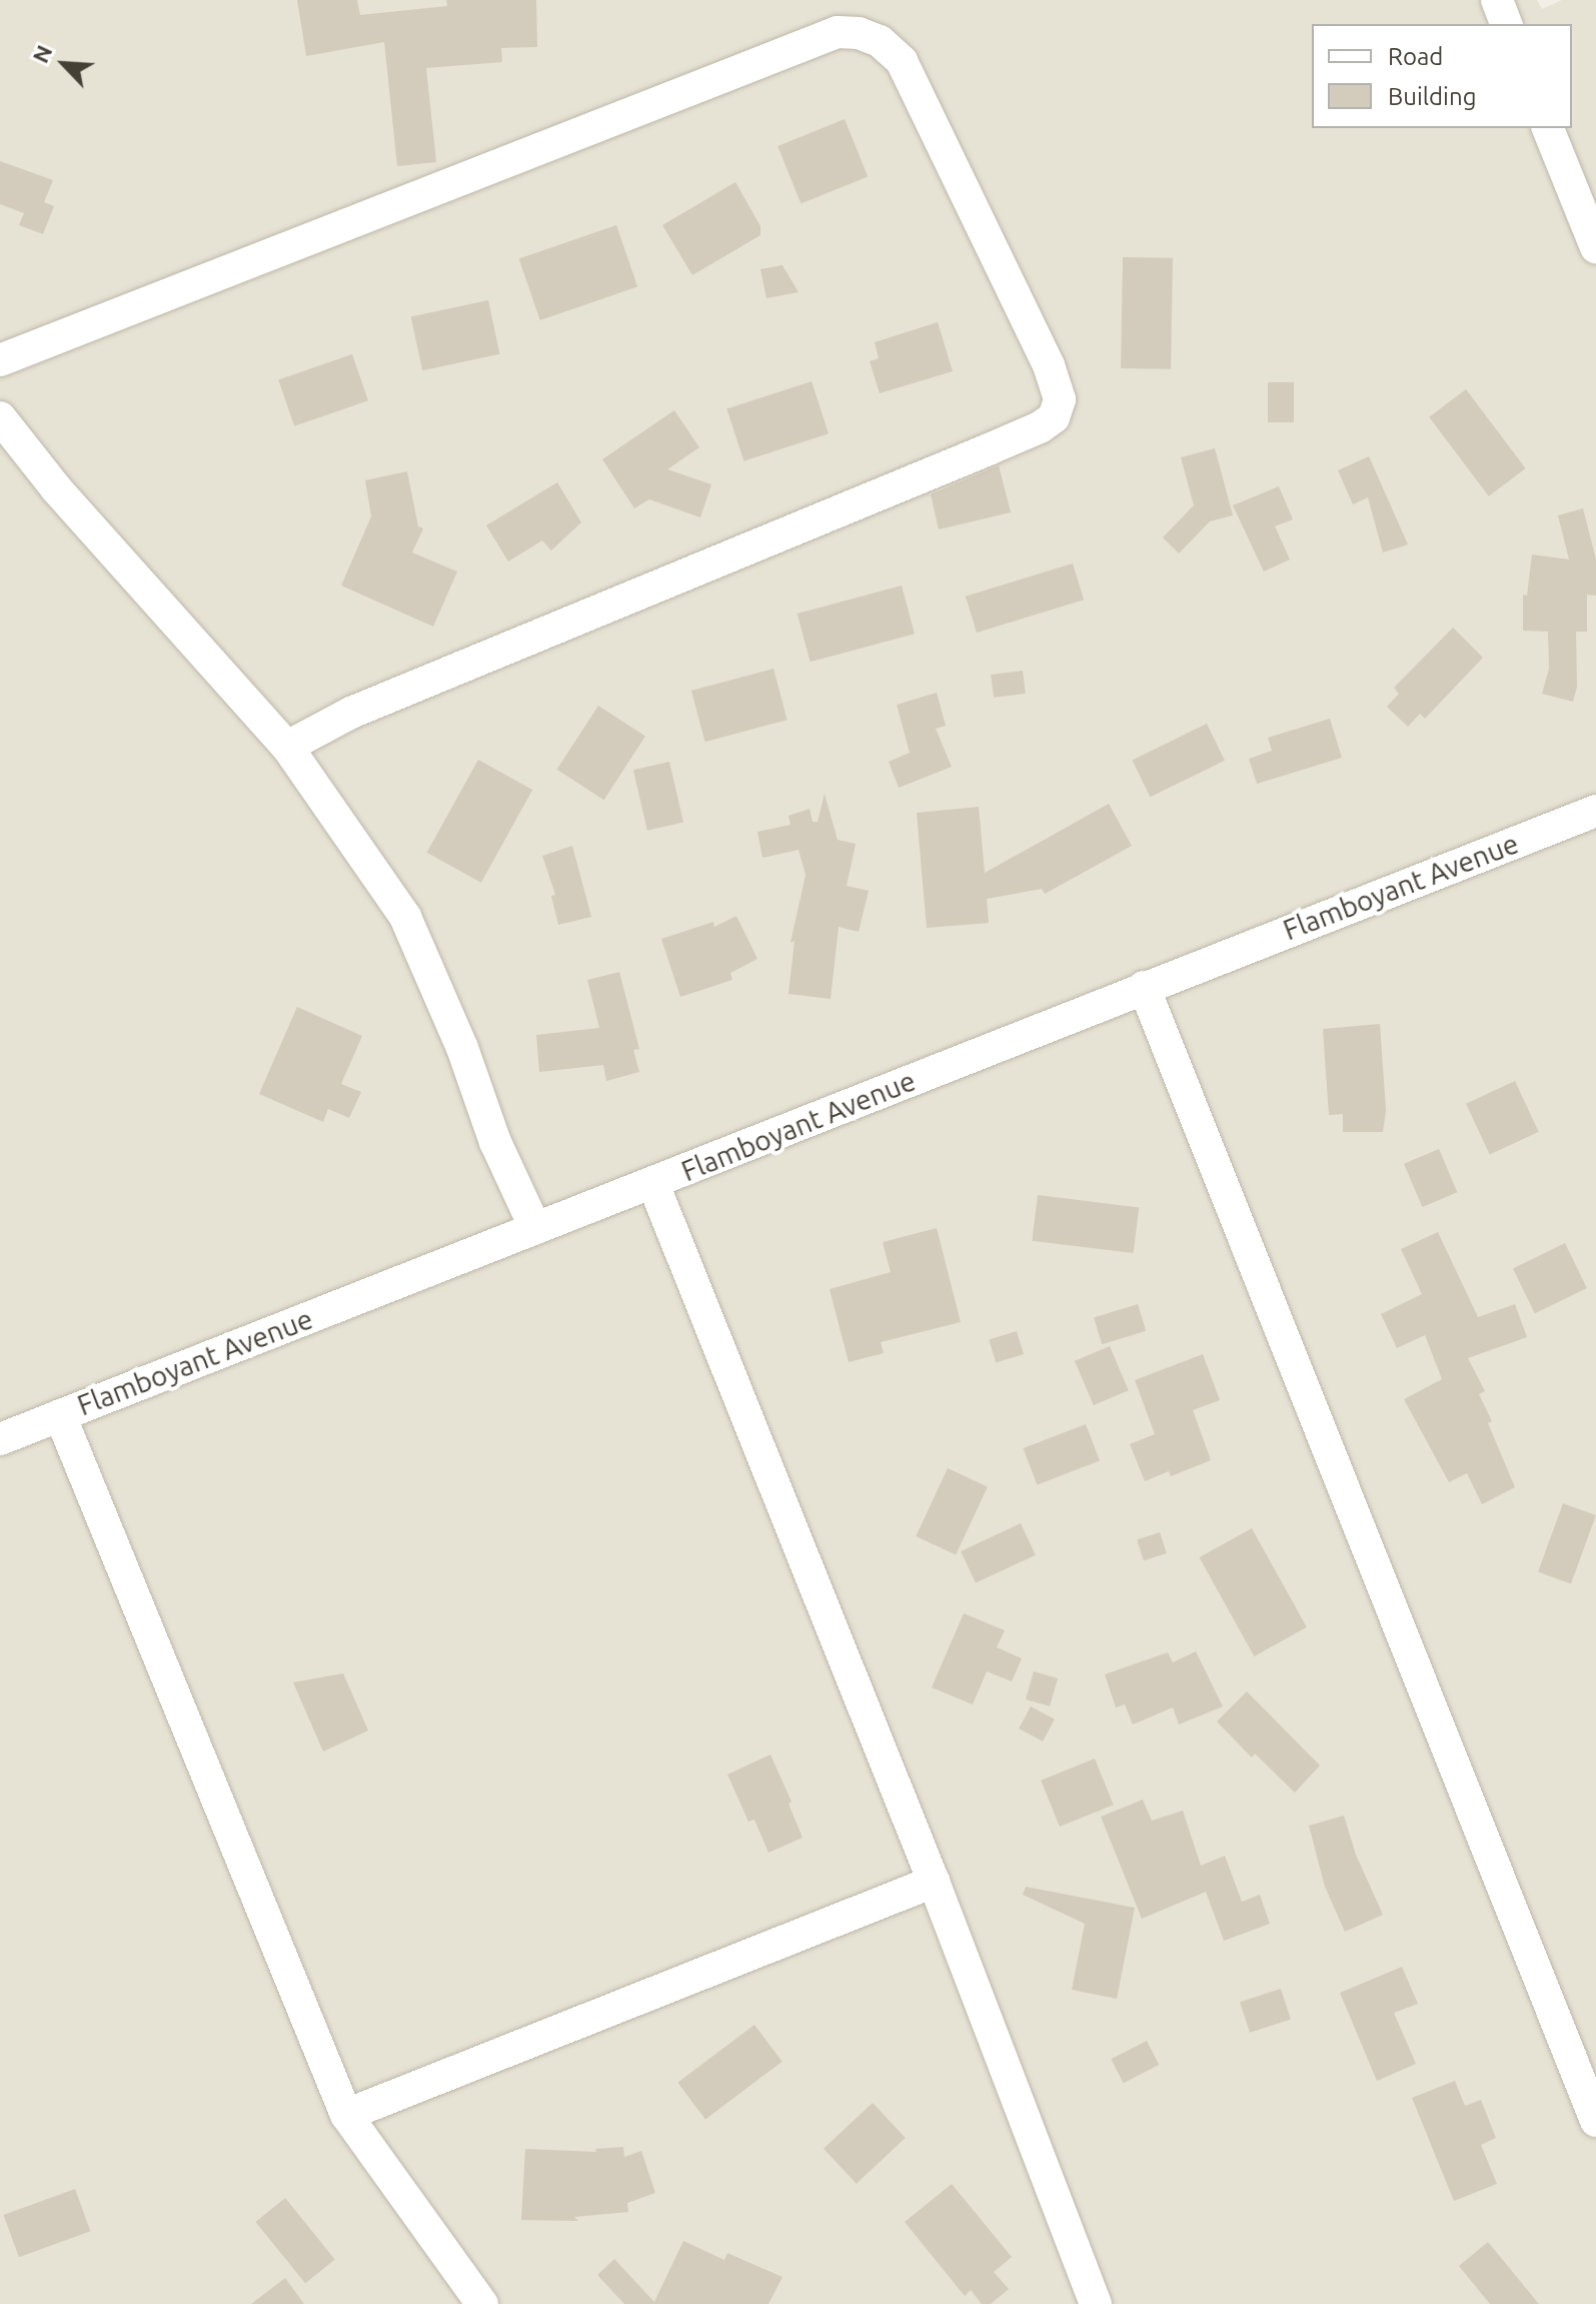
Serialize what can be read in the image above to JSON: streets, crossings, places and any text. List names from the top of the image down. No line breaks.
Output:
{"streets":{"street":["Flamboyant Avenue"]},"legend":["Road","Building"],"north":"top left"}
